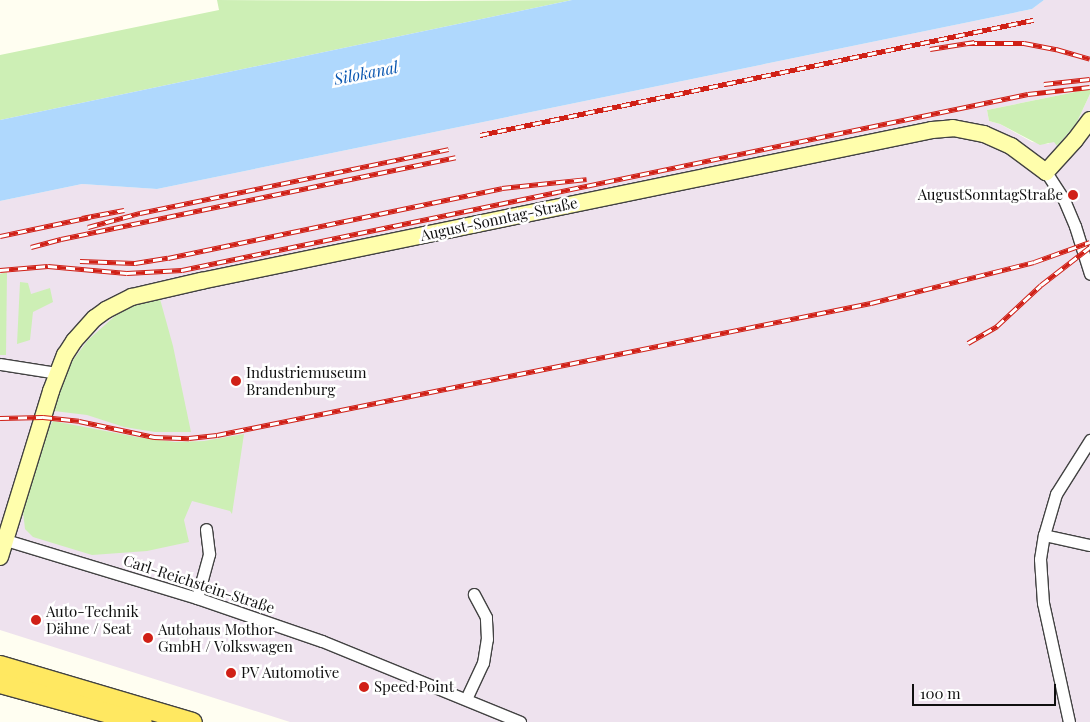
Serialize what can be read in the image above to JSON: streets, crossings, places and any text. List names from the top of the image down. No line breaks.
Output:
{"streets":{"street":["August-Sonntag-Straße","Carl-Reichstein-Straße"]},"crossings":[["August-Sonntag-Straße","Carl-Reichstein-Straße"]],"water":["Silokanal"],"places":["AugustSonntagStraße","Industriemuseum Brandenburg","Auto-Technik Dähne / Seat","Autohaus Mothor GmbH / Volkswagen","PV Automotive","Speed Point"],"scale_bar":"100 m"}
